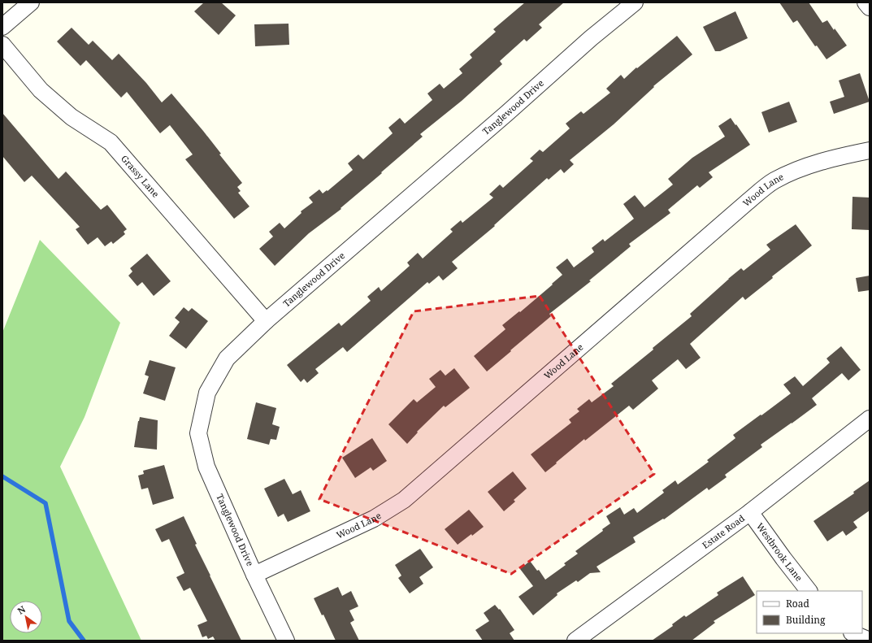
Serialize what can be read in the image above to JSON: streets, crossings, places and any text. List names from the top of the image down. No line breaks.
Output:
{"streets":{"street":["Tanglewood Drive","Grassy Lane","Wood Lane","Estate Road","Westbrook Lane"]},"crossings":[["Tanglewood Drive","Grassy Lane"],["Tanglewood Drive","Wood Lane"],["Estate Road","Westbrook Lane"]],"legend":["Road","Building"],"north":"top left"}
